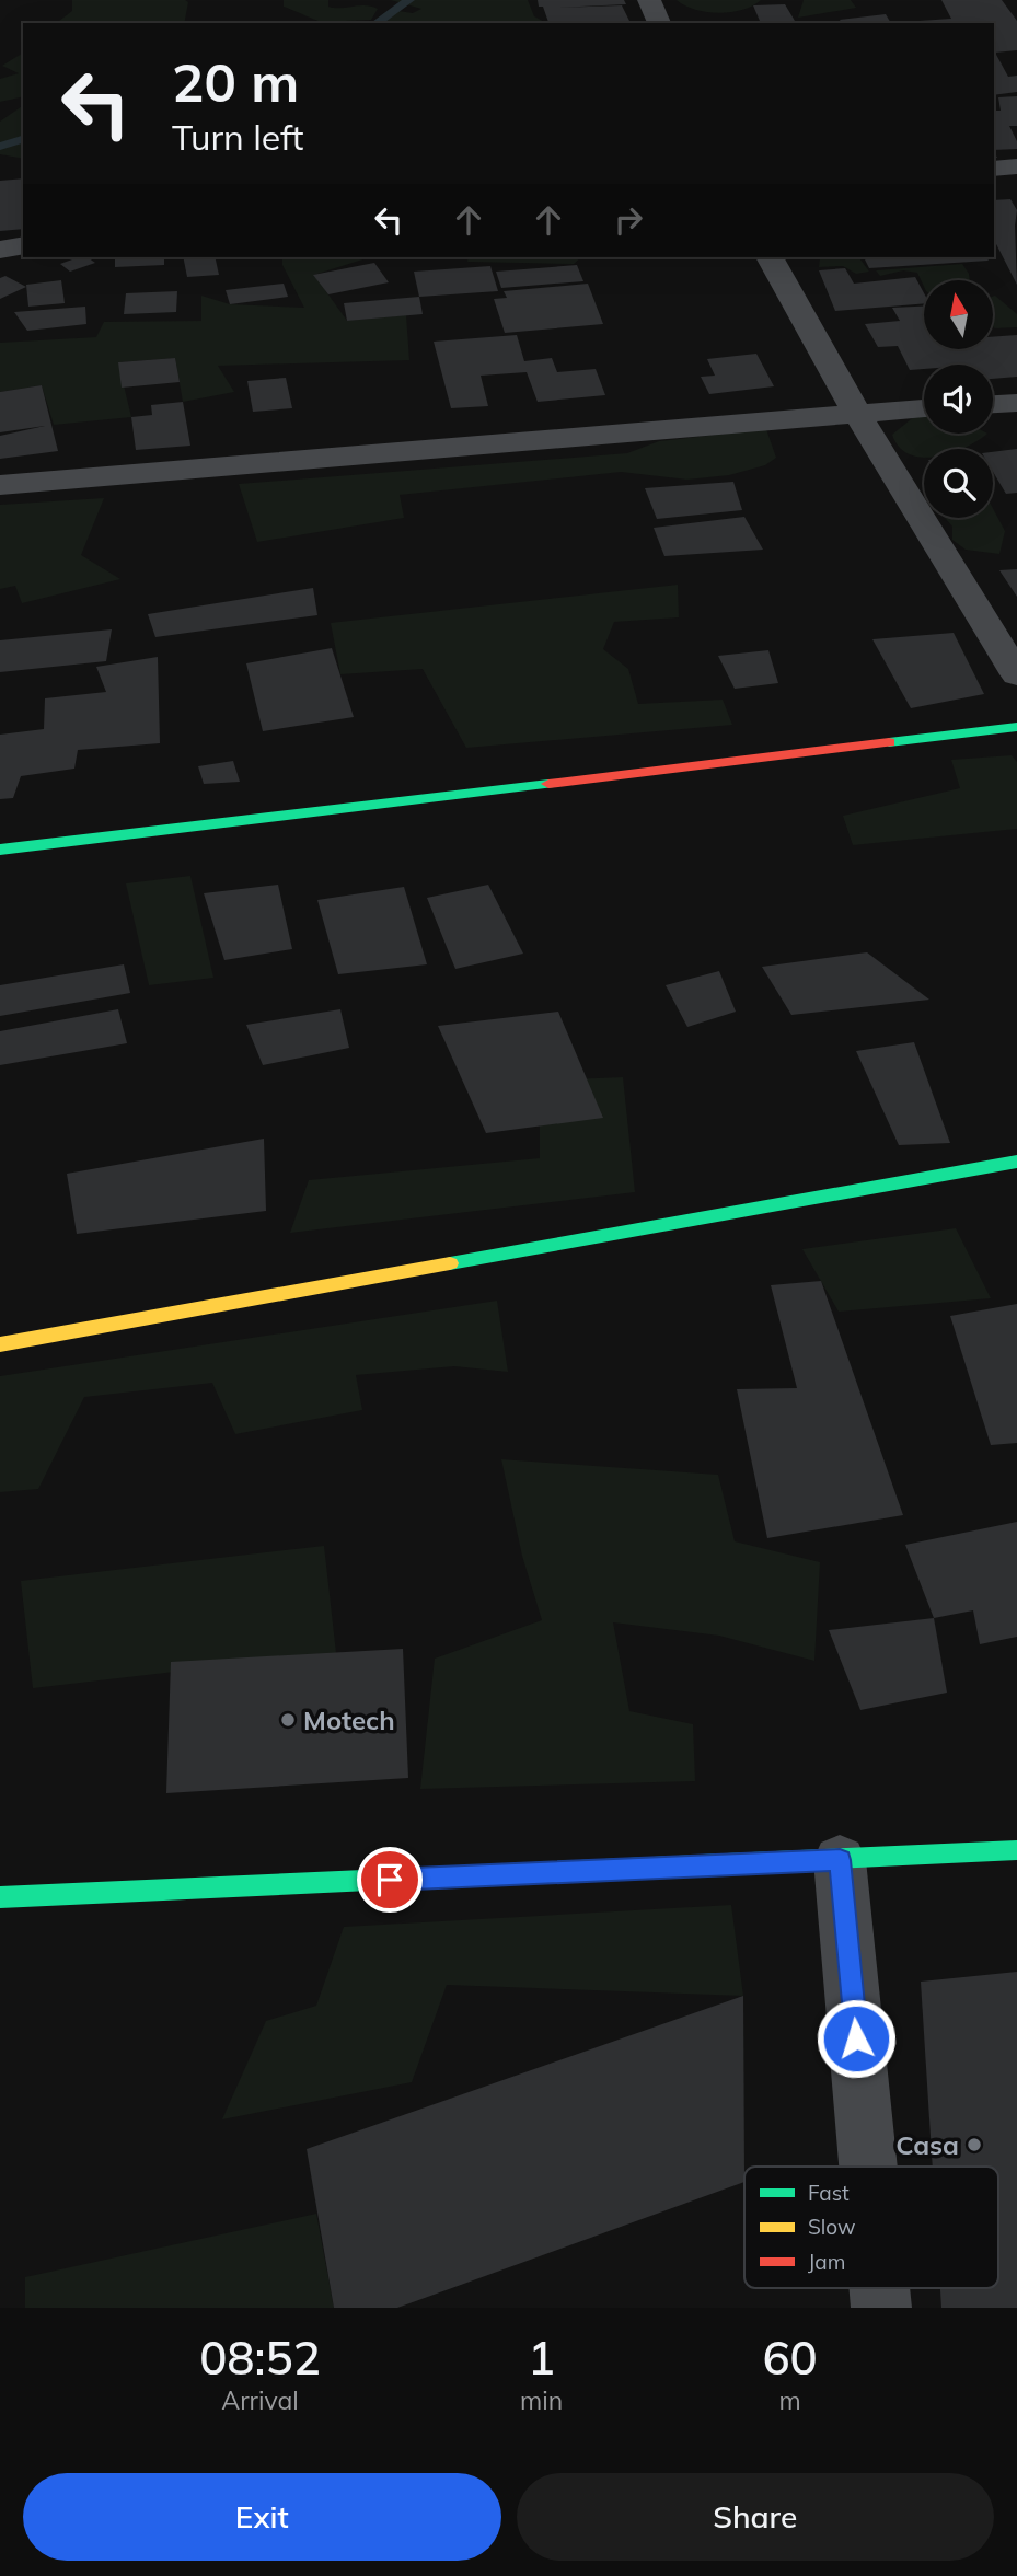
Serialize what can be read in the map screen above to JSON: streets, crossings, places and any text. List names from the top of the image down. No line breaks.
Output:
{"places":["Motech","Casa"],"legend":["Fast","Slow","Jam"],"north":"top","page":{"turn":["20 m","Turn left"],"eta":["08:52","Arrival","1","min","60","m"],"buttons":["Exit","Share"]}}
